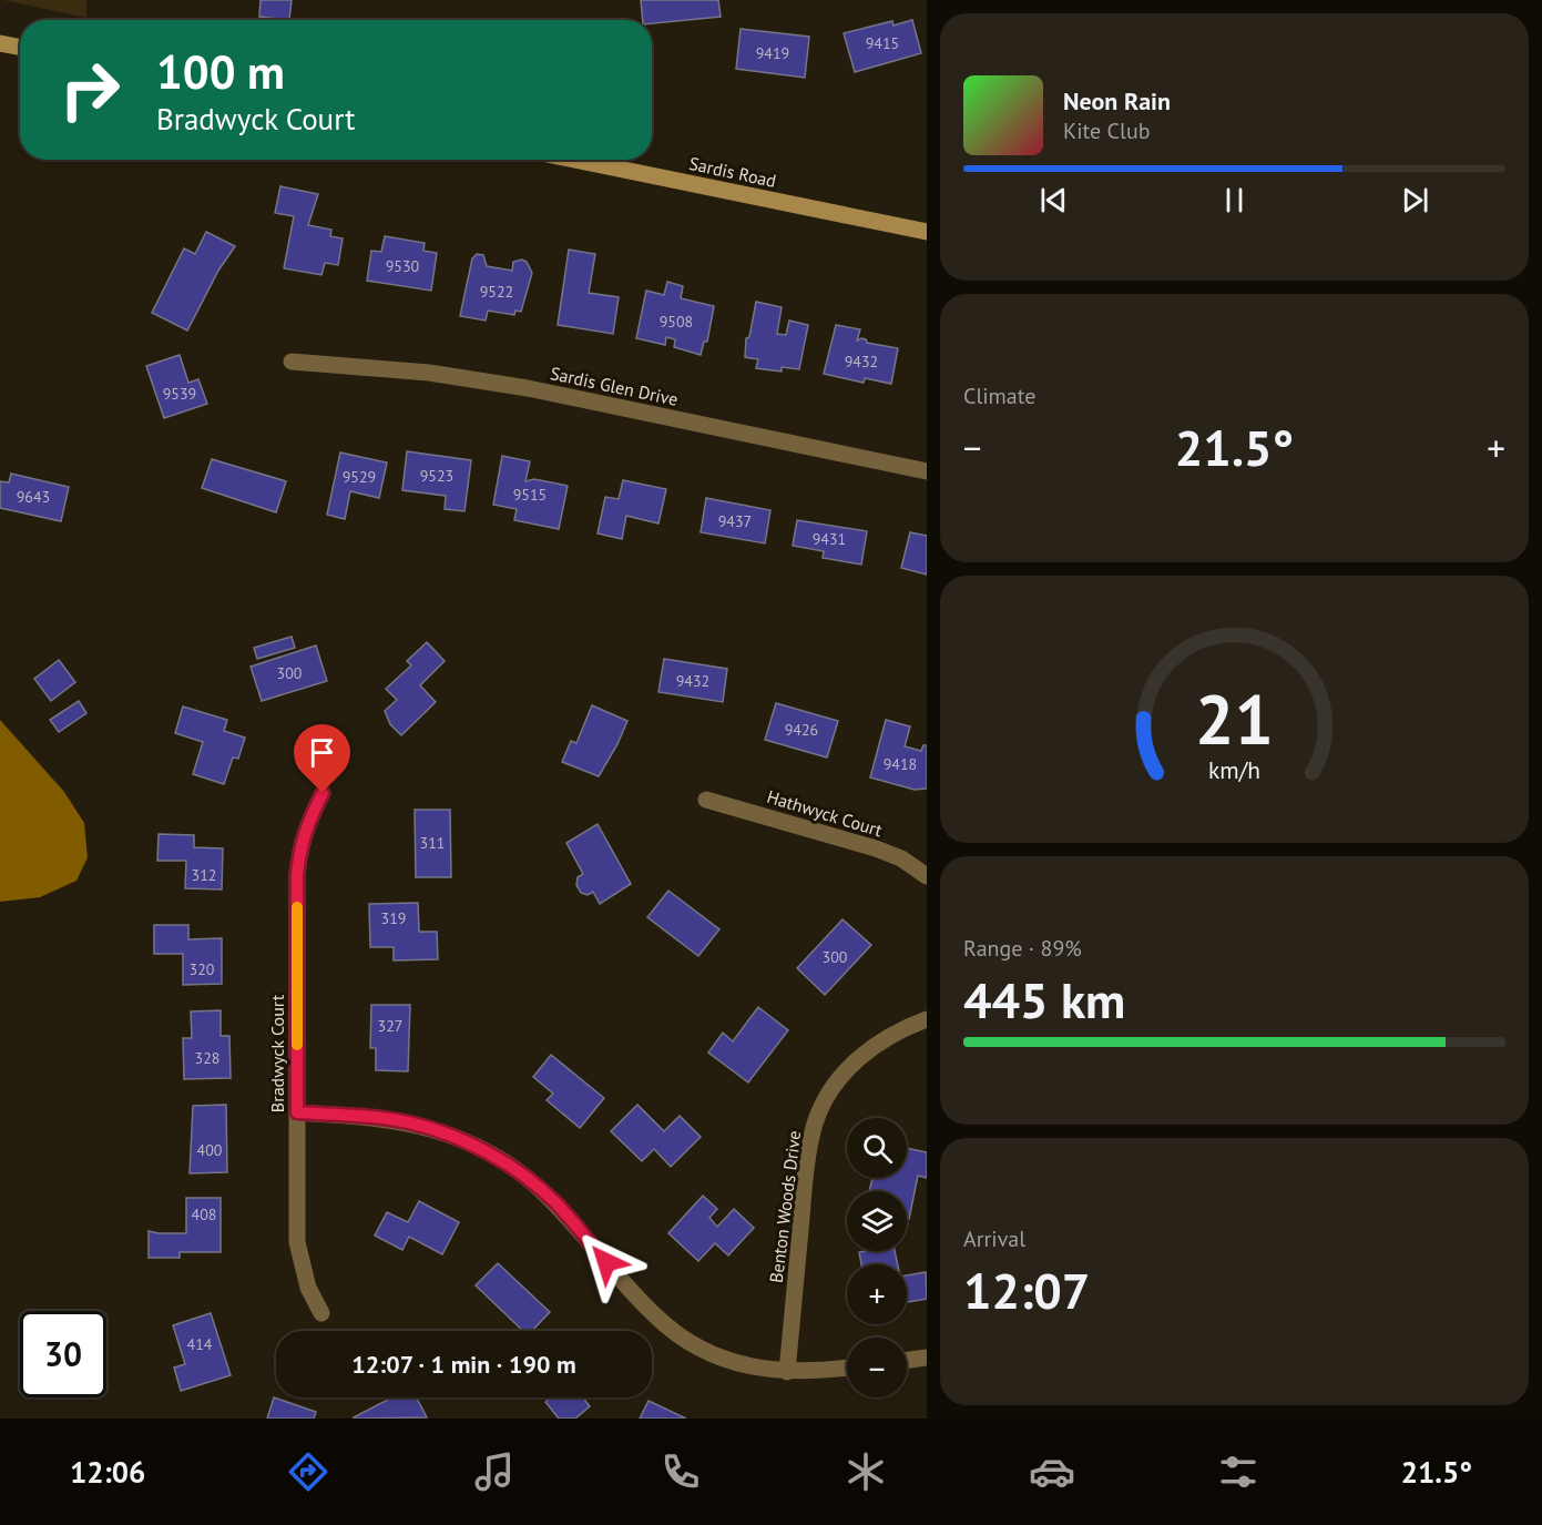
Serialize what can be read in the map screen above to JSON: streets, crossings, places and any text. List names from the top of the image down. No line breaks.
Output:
{"streets":{"main road":["Sardis Road"],"street":["Sardis Glen Drive","Hathwyck Court","Bradwyck Court","Benton Woods Drive"]},"house_numbers":["9415","9419","9530","9522","9508","9432","9539","9523","9529","9515","9643","9437","9431","300","9432","9426","9418","311","312","319","300","320","327","328","400","408","414"],"page":{"turn":["100 m","Bradwyck Court"],"song":["Neon Rain","Kite Club"],"tile":["Climate",["Range · 89%","445 km"],["Arrival","12:07"]],"heat":["−","21.5°","+"],"map_buttons":["+","−"],"limit":"30","trip":"12:07 · 1 min · 190 m","tabs":["12:06","21.5°"],"gauge":["21","km/h"]}}
